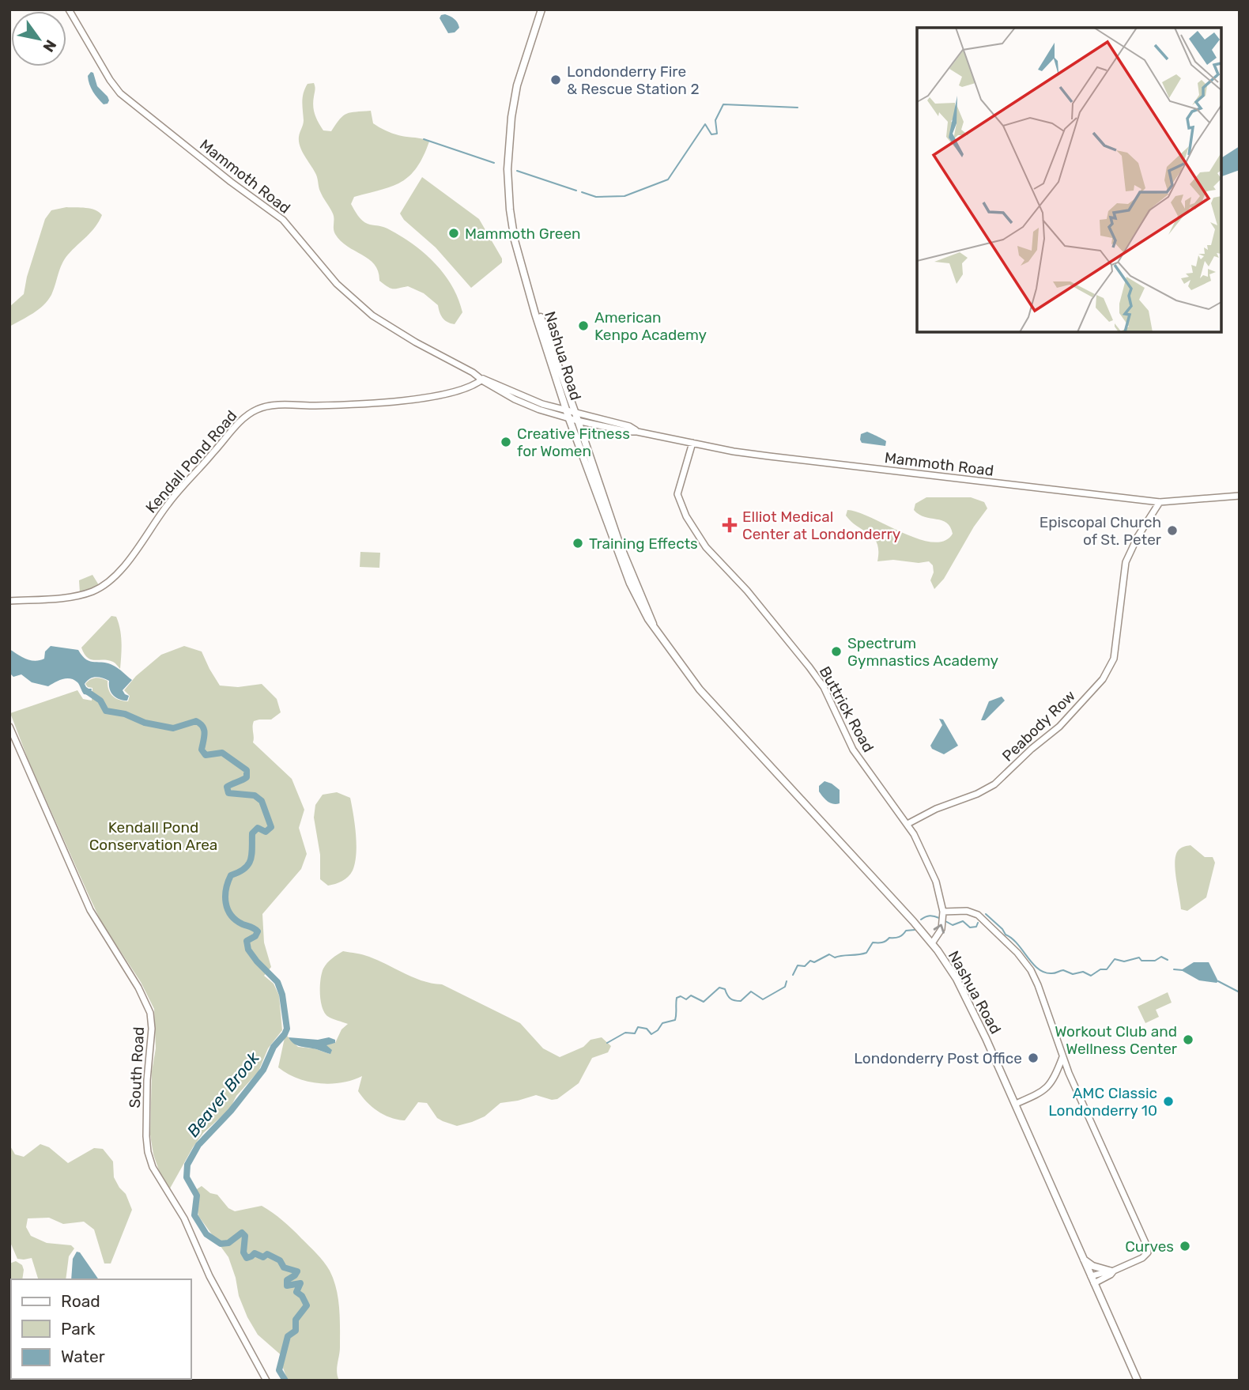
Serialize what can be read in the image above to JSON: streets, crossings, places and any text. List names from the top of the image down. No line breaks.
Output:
{"streets":{"main road":["Nashua Road"],"street":["Mammoth Road","Kendall Pond Road","Buttrick Road","Peabody Row","South Road"]},"crossings":[["Mammoth Road","Nashua Road"],["Mammoth Road","Kendall Pond Road"],["Mammoth Road","Buttrick Road"],["Mammoth Road","Peabody Row"],["Nashua Road","Buttrick Road"],["Buttrick Road","Peabody Row"]],"water":["Beaver Brook"],"parks":["Kendall Pond Conservation Area"],"places":{"other":["Londonderry Fire & Rescue Station 2","Mammoth Green","American Kenpo Academy","Creative Fitness for Women","Episcopal Church of St. Peter","Training Effects","Spectrum Gymnastics Academy","Workout Club and Wellness Center","Londonderry Post Office","AMC Classic Londonderry 10","Curves"],"health":["Elliot Medical Center at Londonderry"]},"legend":["Road","Park","Water"],"north":"bottom right"}
